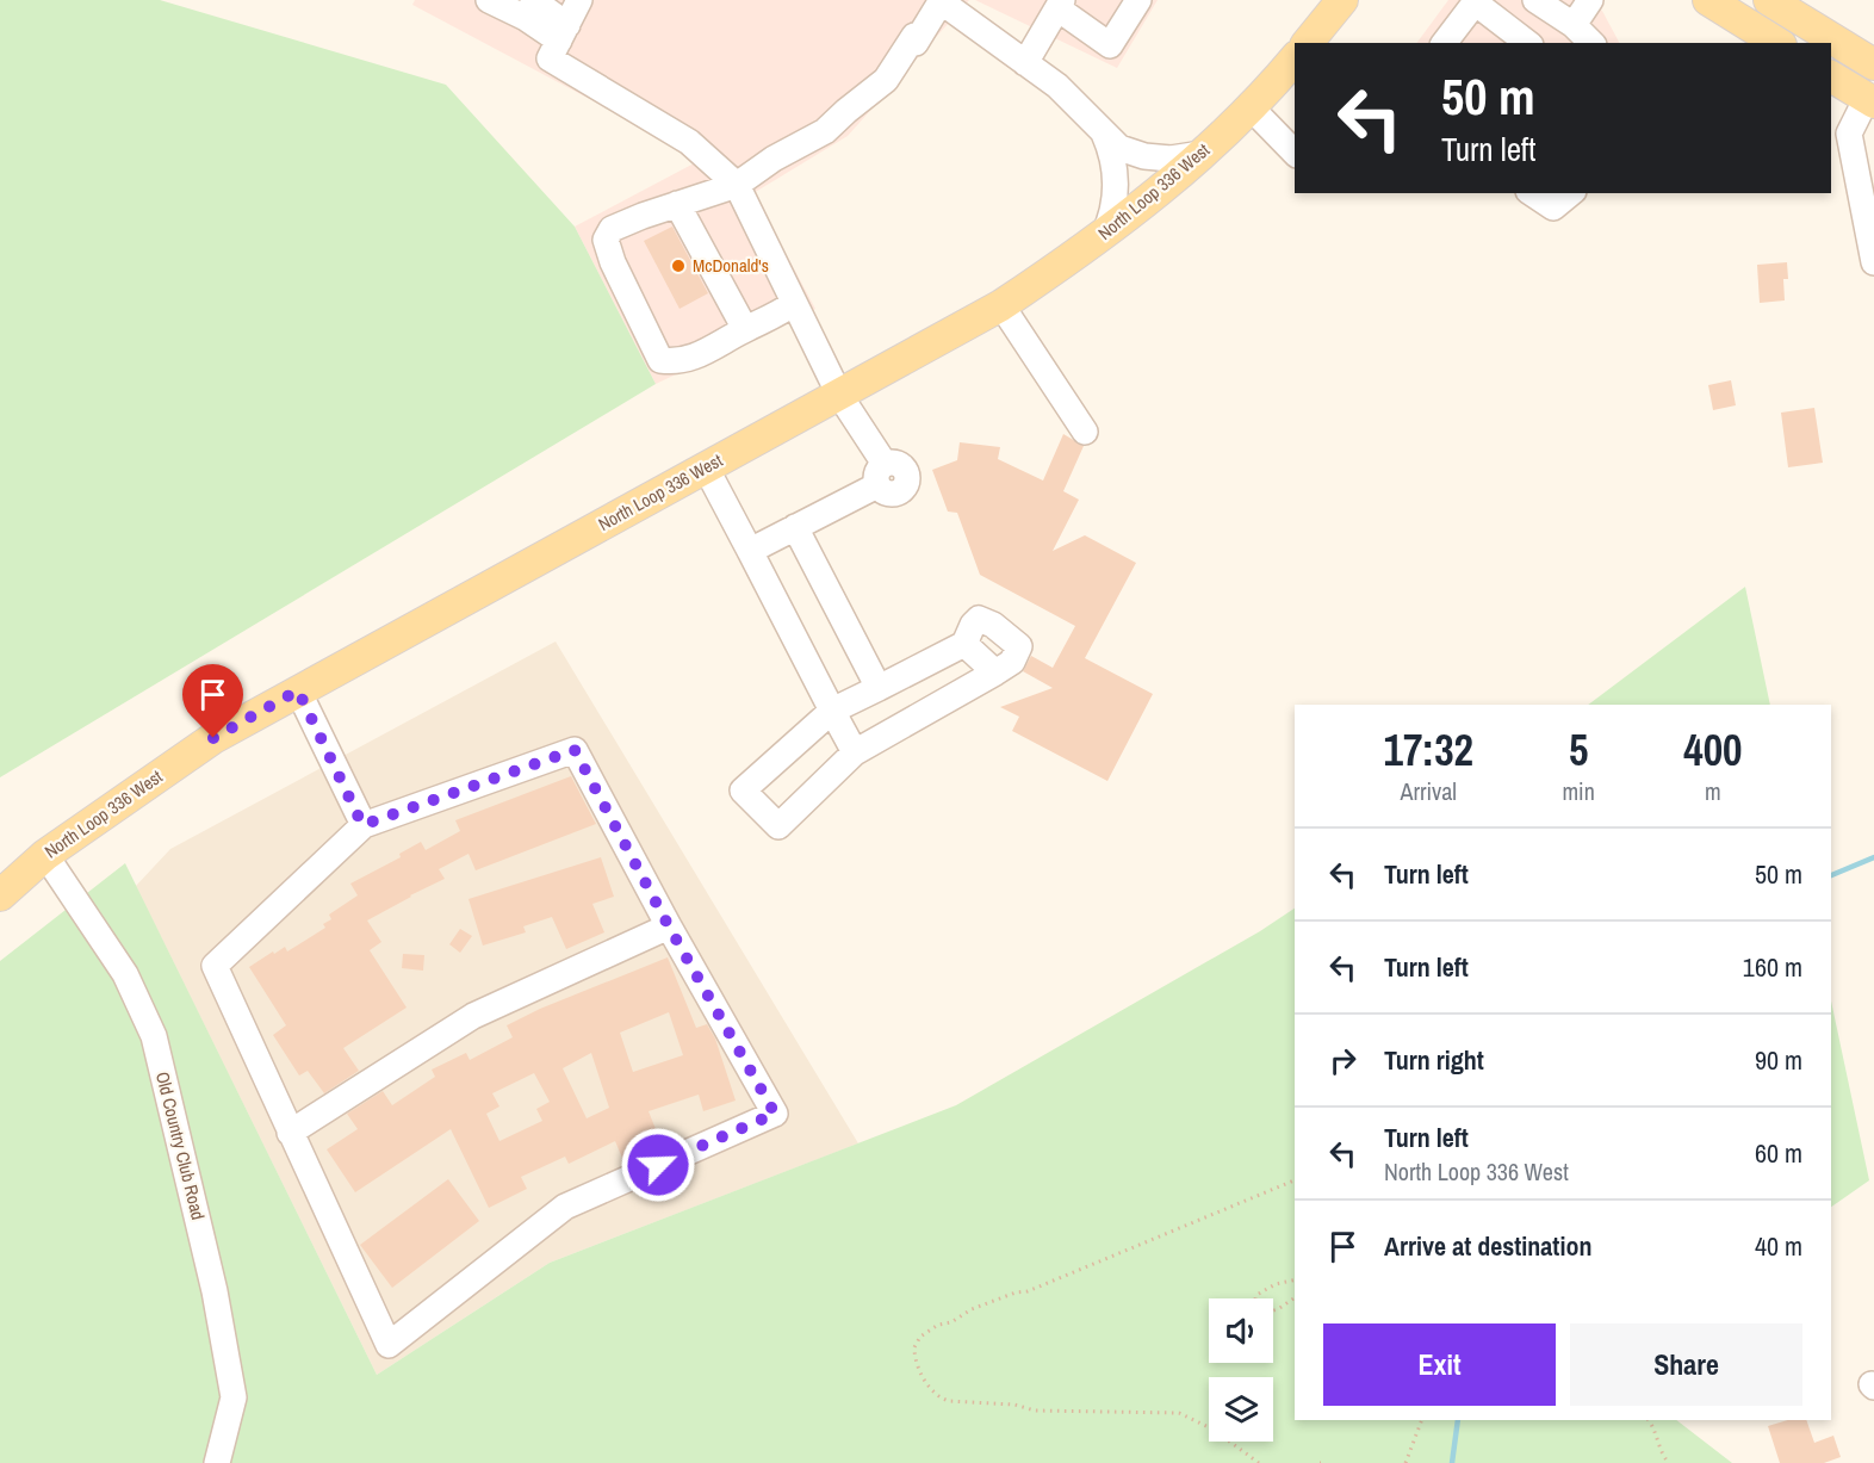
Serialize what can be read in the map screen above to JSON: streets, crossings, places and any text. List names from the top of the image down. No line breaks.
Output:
{"streets":{"main road":["North Loop 336 West"],"street":["Old Country Club Road"]},"crossings":[["North Loop 336 West","Old Country Club Road"]],"places":["McDonald's"],"page":{"turn":["50 m","Turn left"],"eta":["17:32","Arrival","5","min","400","m"],"list":[{"name":"Turn left","value":"50 m"},{"name":"Turn left","value":"160 m"},{"name":"Turn right","value":"90 m"},{"name":"Turn left","note":"North Loop 336 West","value":"60 m"},{"name":"Arrive at destination","value":"40 m"}],"buttons":["Exit","Share"]}}
